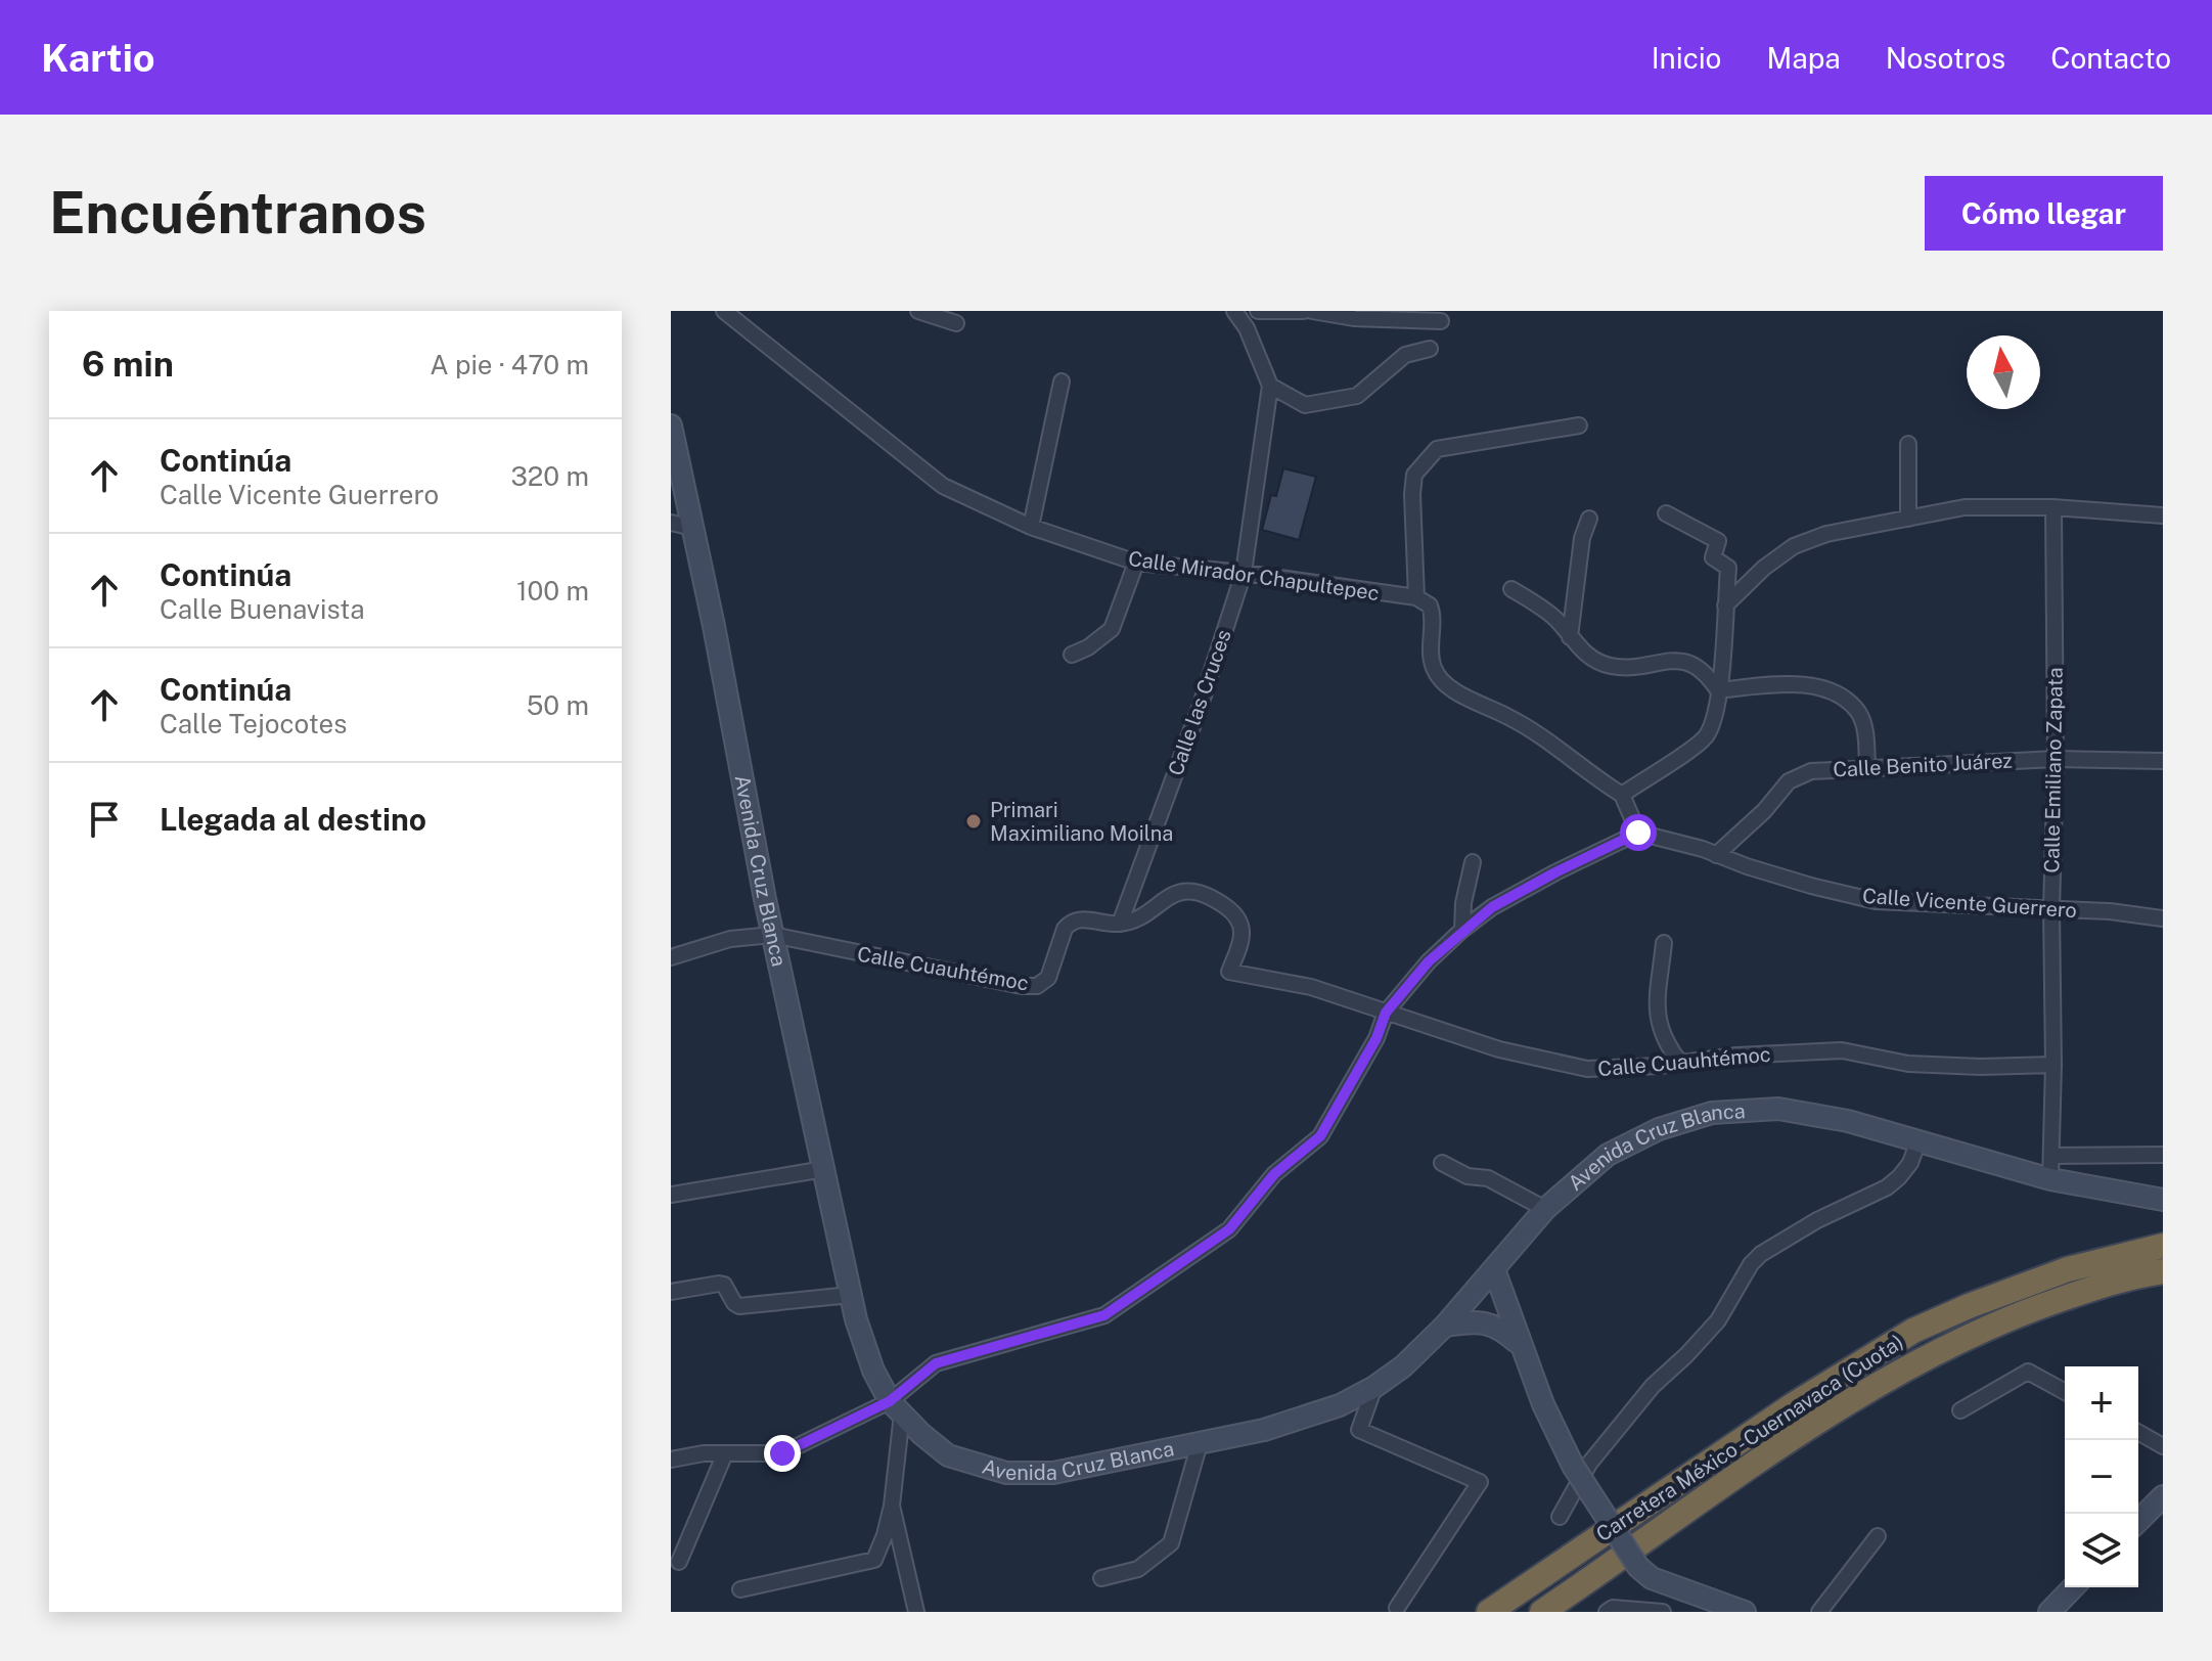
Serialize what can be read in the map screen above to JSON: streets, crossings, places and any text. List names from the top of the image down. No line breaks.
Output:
{"streets":{"highway":["Carretera México - Cuernavaca (Cuota)"],"main road":["Avenida Cruz Blanca"],"street":["Calle Mirador Chapultepec","Calle las Cruces","Calle Benito Juárez","Calle Emiliano Zapata","Calle Vicente Guerrero","Calle Cuauhtémoc"]},"crossings":[["Calle Mirador Chapultepec","Calle las Cruces"],["Calle las Cruces","Calle Cuauhtémoc"],["Calle Benito Juárez","Calle Emiliano Zapata"],["Calle Benito Juárez","Calle Vicente Guerrero"],["Calle Emiliano Zapata","Avenida Cruz Blanca"],["Calle Emiliano Zapata","Calle Vicente Guerrero"],["Calle Emiliano Zapata","Calle Cuauhtémoc"],["Avenida Cruz Blanca","Calle Cuauhtémoc"]],"places":["Primari Maximiliano Moilna"],"north":"top","page":{"header":"Kartio","nav":["Inicio","Mapa","Nosotros","Contacto"],"buttons":"Cómo llegar","title":"Encuéntranos","heading":["6 min","A pie · 470 m"],"list":[["Continúa","Calle Vicente Guerrero","320 m"],["Continúa","Calle Buenavista","100 m"],["Continúa","Calle Tejocotes","50 m"],"Llegada al destino"],"map_buttons":["+","−"]}}
